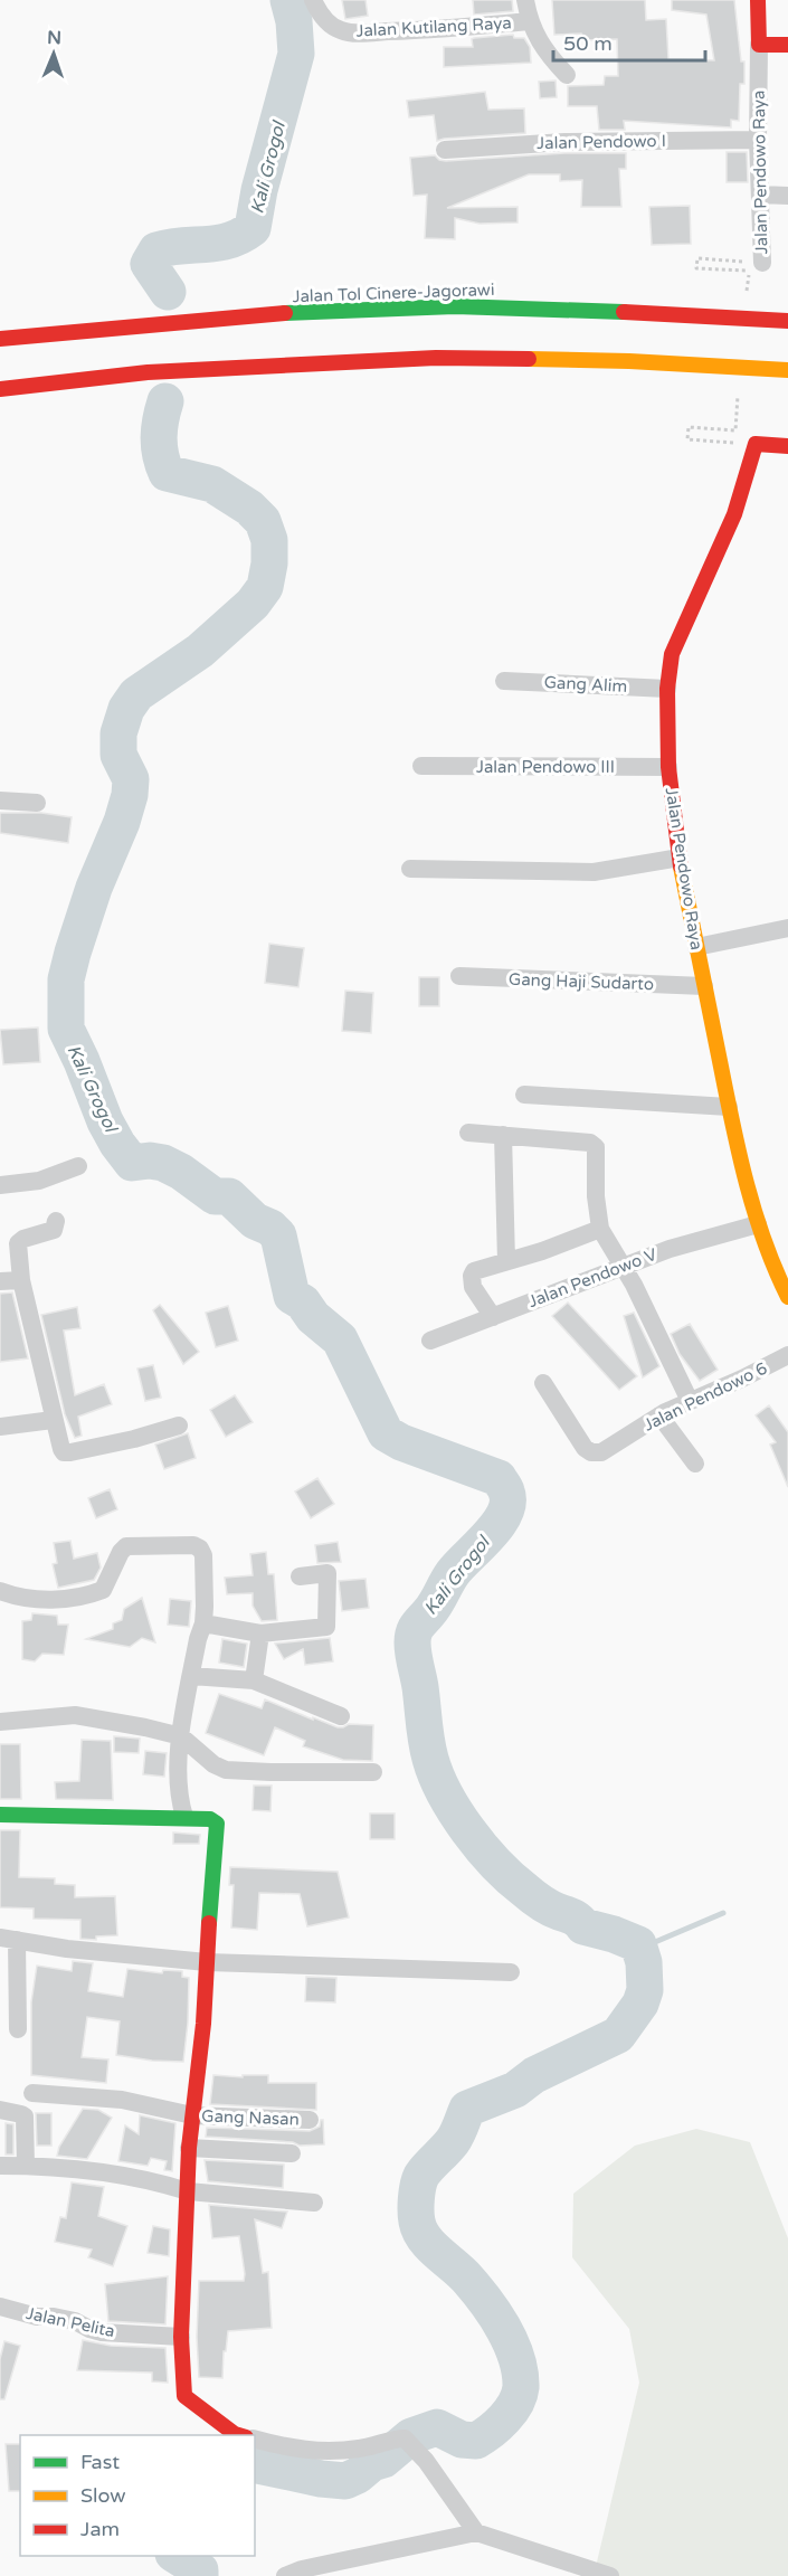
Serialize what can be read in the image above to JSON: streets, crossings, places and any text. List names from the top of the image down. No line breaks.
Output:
{"streets":{"main road":["Jalan Pendowo Raya","Jalan Tol Cinere-Jagorawi"],"street":["Jalan Kutilang Raya","Jalan Pendowo I","Gang Alim","Jalan Pendowo III","Gang Haji Sudarto","Jalan Pendowo V","Jalan Pendowo 6","Gang Nasan","Jalan Pelita"]},"crossings":[["Jalan Pendowo I","Jalan Pendowo Raya"],["Jalan Pendowo Raya","Gang Alim"],["Jalan Pendowo Raya","Jalan Pendowo III"],["Jalan Pendowo Raya","Gang Haji Sudarto"],["Jalan Pendowo Raya","Jalan Pendowo V"]],"water":["Kali Grogol"],"legend":["Fast","Slow","Jam"],"scale_bar":"50 m","north":"top"}
